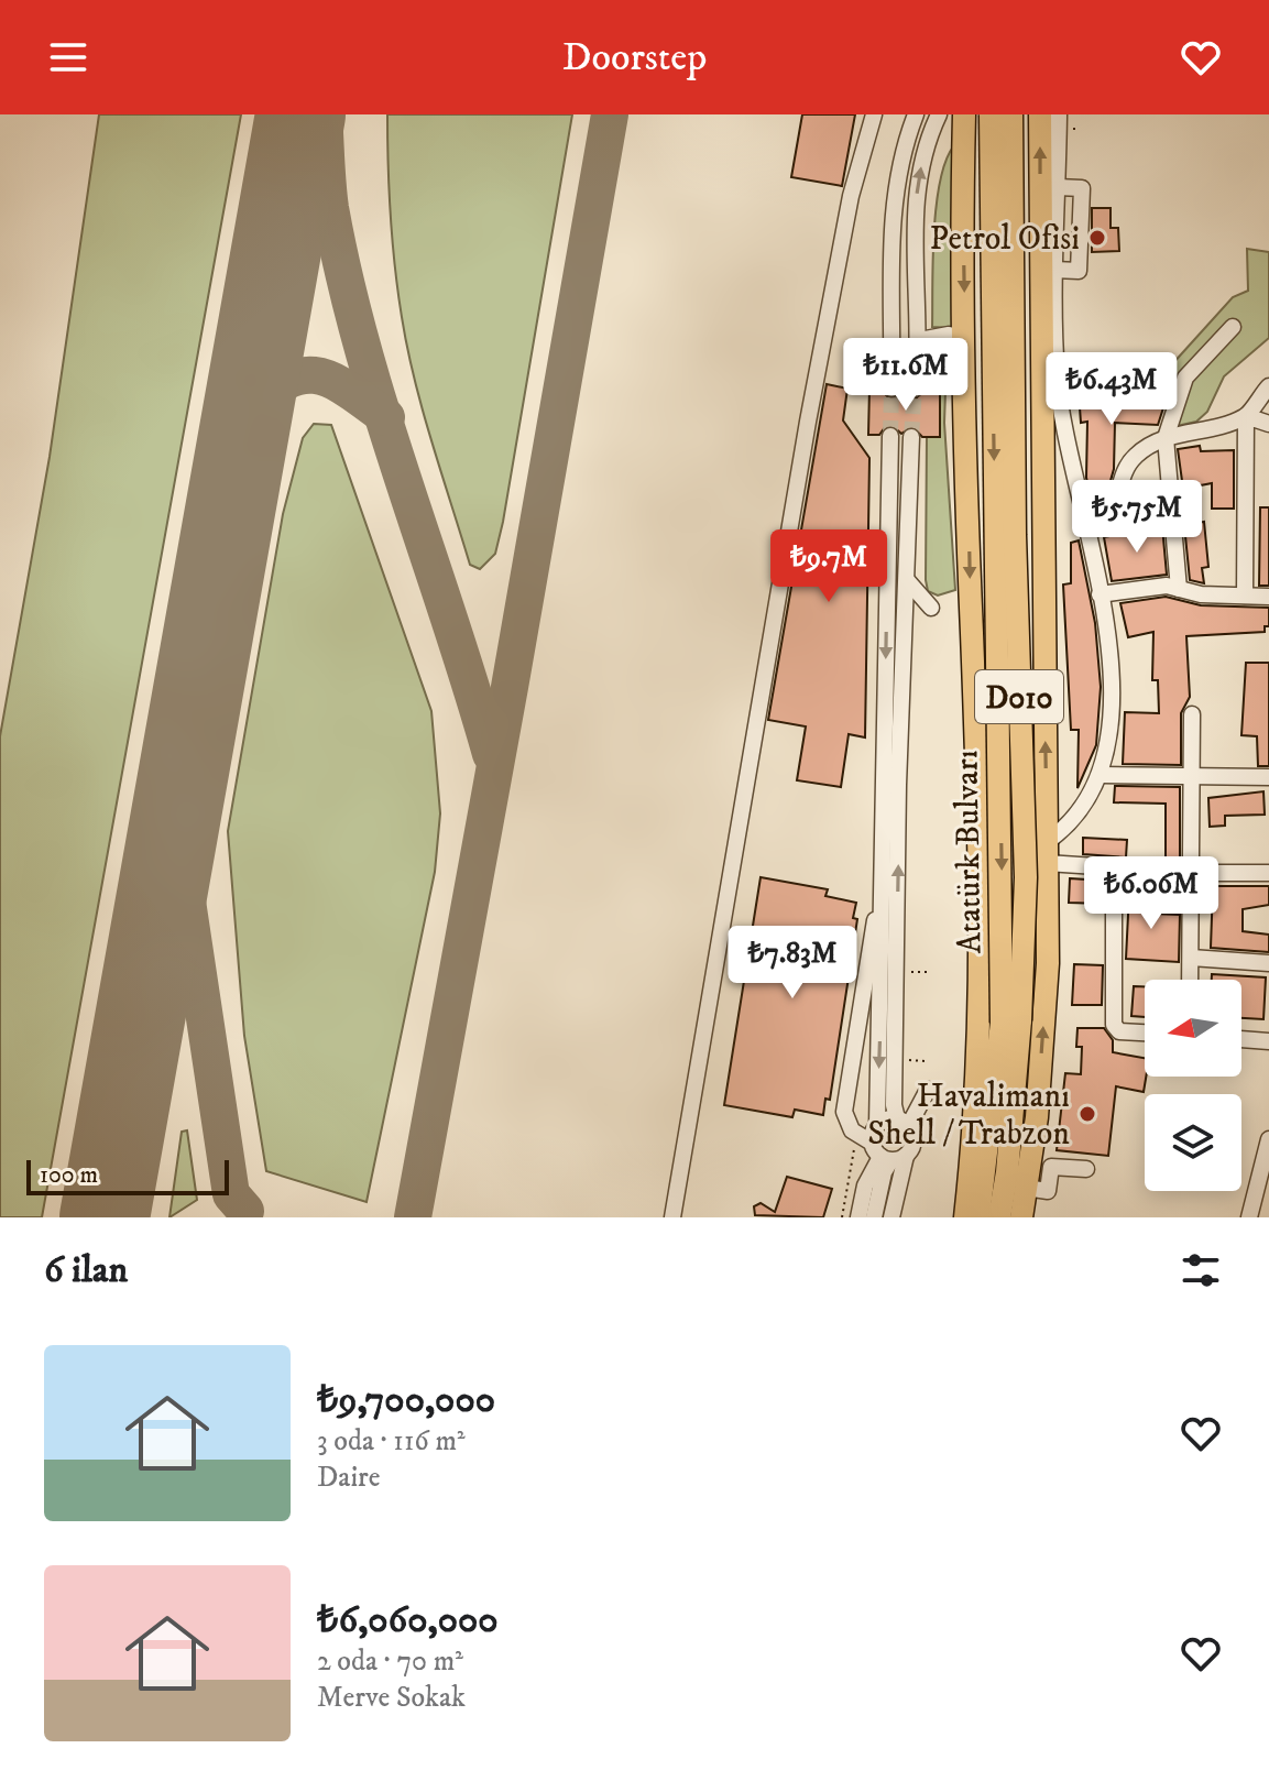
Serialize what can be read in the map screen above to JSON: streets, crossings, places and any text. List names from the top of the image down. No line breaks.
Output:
{"streets":{"highway":["D010","Atatürk Bulvarı"]},"places":["Petrol Ofisi","Havalimanı Shell / Trabzon"],"scale_bar":"100 m","north":"left","page":{"header":"Doorstep","price":["₺11.6M","₺6.43M","₺5.75M","₺9.7M","₺6.06M","₺7.83M"],"scale":"100 m","heading":"6 ilan","list":[{"name":"₺9,700,000","note":"3 oda · 116 m² · Daire"},{"name":"₺6,060,000","note":"2 oda · 70 m² · Merve Sokak"}]}}
